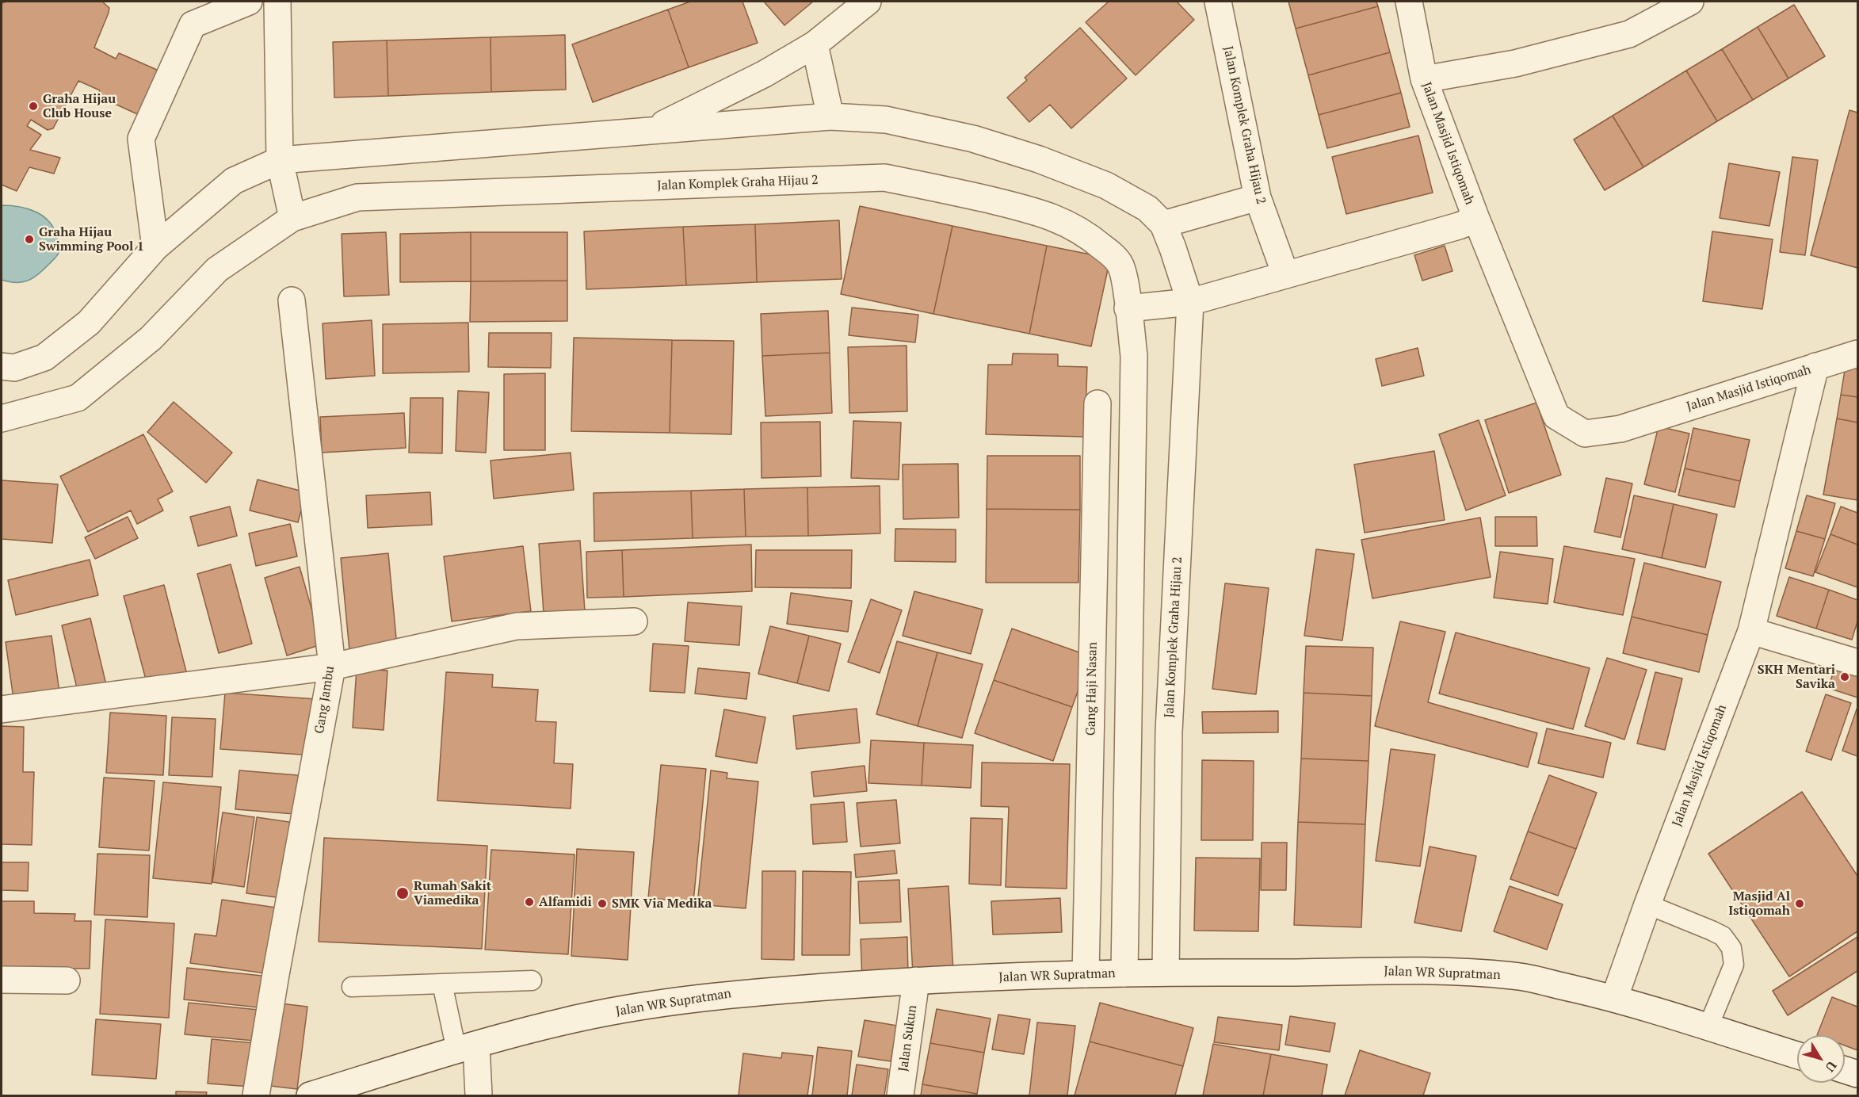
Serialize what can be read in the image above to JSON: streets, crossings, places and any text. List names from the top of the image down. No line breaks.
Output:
{"streets":{"street":["Jalan Komplek Graha Hijau 2","Jalan Masjid Istiqomah","Gang Haji Nasan","Gang Jambu","Jalan WR Supratman","Jalan Sukun"]},"crossings":[["Jalan Komplek Graha Hijau 2","Jalan WR Supratman"],["Jalan Masjid Istiqomah","Jalan WR Supratman"],["Gang Haji Nasan","Jalan WR Supratman"],["Jalan WR Supratman","Jalan Sukun"]],"places":["Graha Hijau Club House","Graha Hijau Swimming Pool 1","SKH Mentari Savika","Rumah Sakit Viamedika","Alfamidi","SMK Via Medika","Masjid Al Istiqomah"],"north":"bottom right"}
